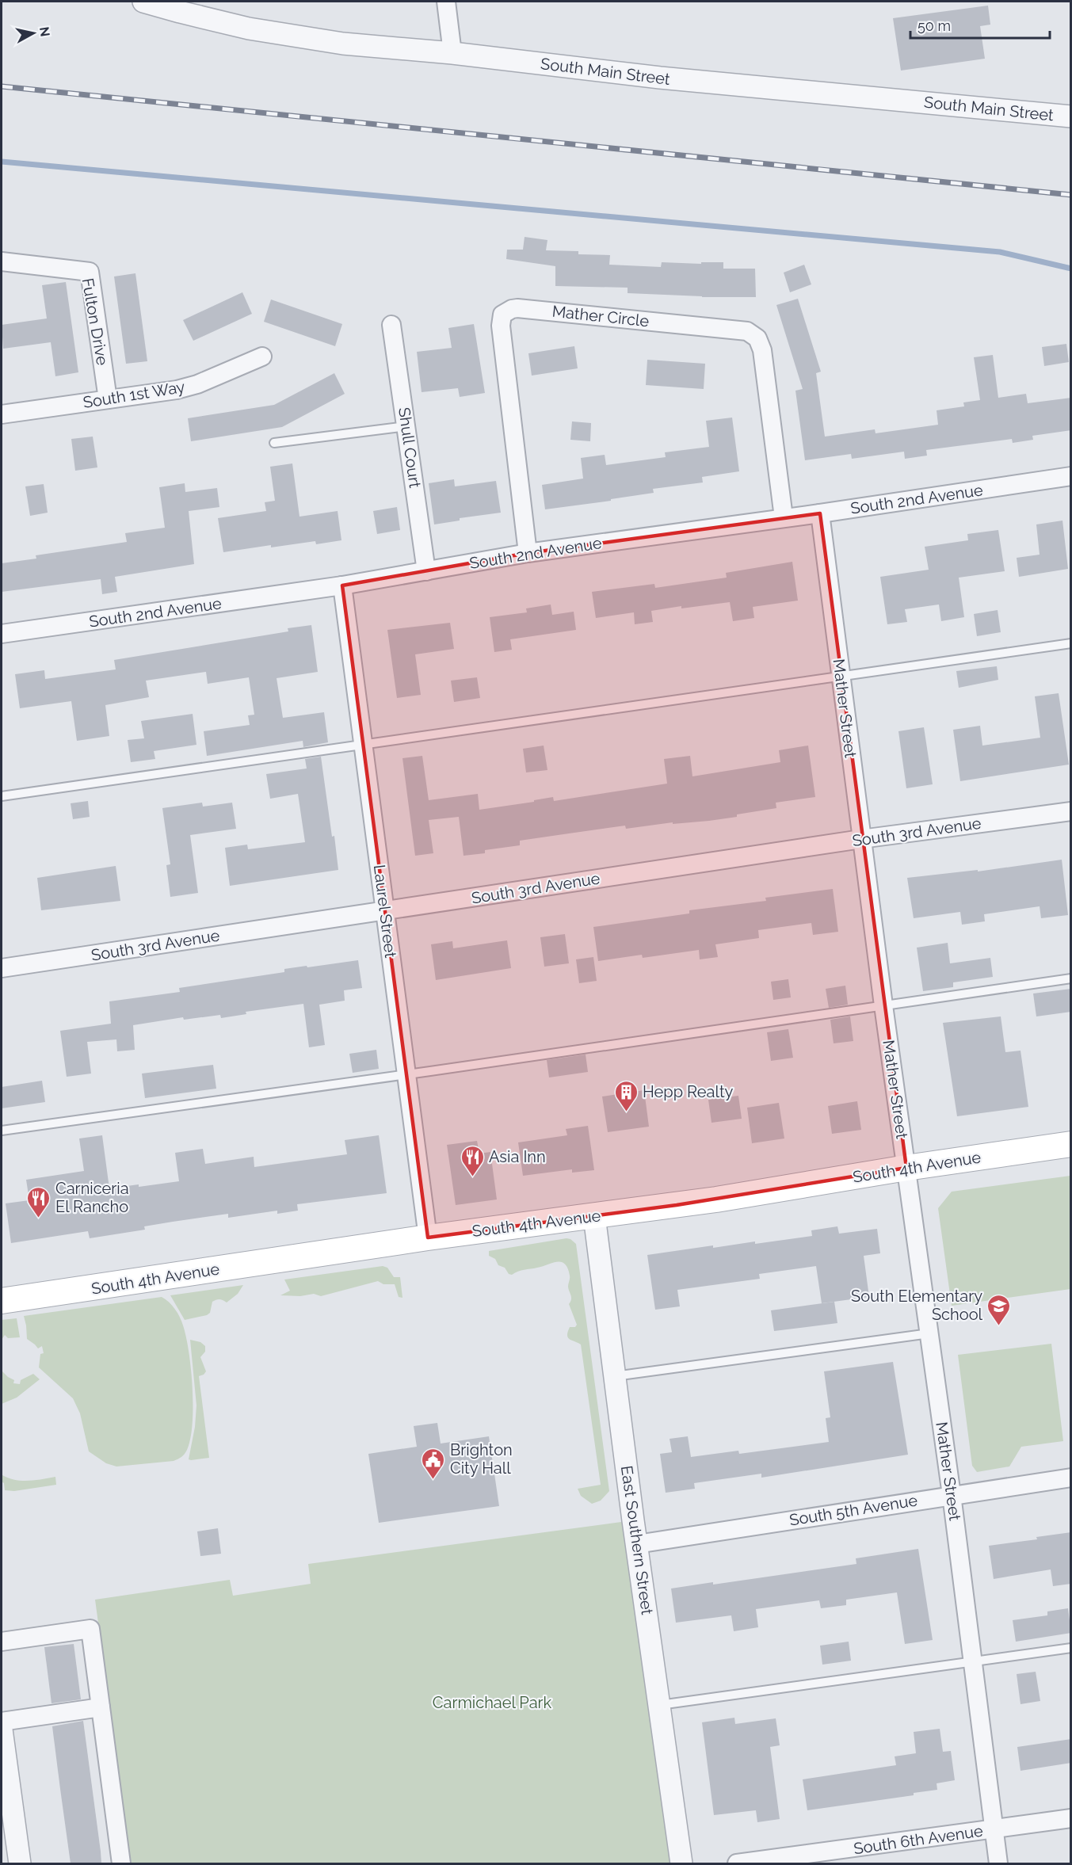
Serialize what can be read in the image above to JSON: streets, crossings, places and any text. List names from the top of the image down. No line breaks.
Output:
{"streets":{"main road":["South 4th Avenue"],"street":["South Main Street","Mather Circle","Fulton Drive","South 1st Way","Shull Court","South 2nd Avenue","Mather Street","South 3rd Avenue","Laurel Street","South 5th Avenue","East Southern Street","South 6th Avenue"]},"crossings":[["Mather Circle","South 2nd Avenue"],["Fulton Drive","South 1st Way"],["Shull Court","South 2nd Avenue"],["South 2nd Avenue","Mather Street"],["South 2nd Avenue","Laurel Street"],["Mather Street","South 3rd Avenue"],["Mather Street","South 4th Avenue"],["Mather Street","South 5th Avenue"],["Mather Street","South 6th Avenue"],["South 3rd Avenue","Laurel Street"],["Laurel Street","South 4th Avenue"],["South 4th Avenue","East Southern Street"],["South 5th Avenue","East Southern Street"]],"parks":["Carmichael Park"],"places":{"building":["Hepp Realty"],"restaurant":["Asia Inn","Carniceria El Rancho"],"school or university":["South Elementary School"],"public building":["Brighton City Hall"]},"scale_bar":"50 m","north":"right"}
